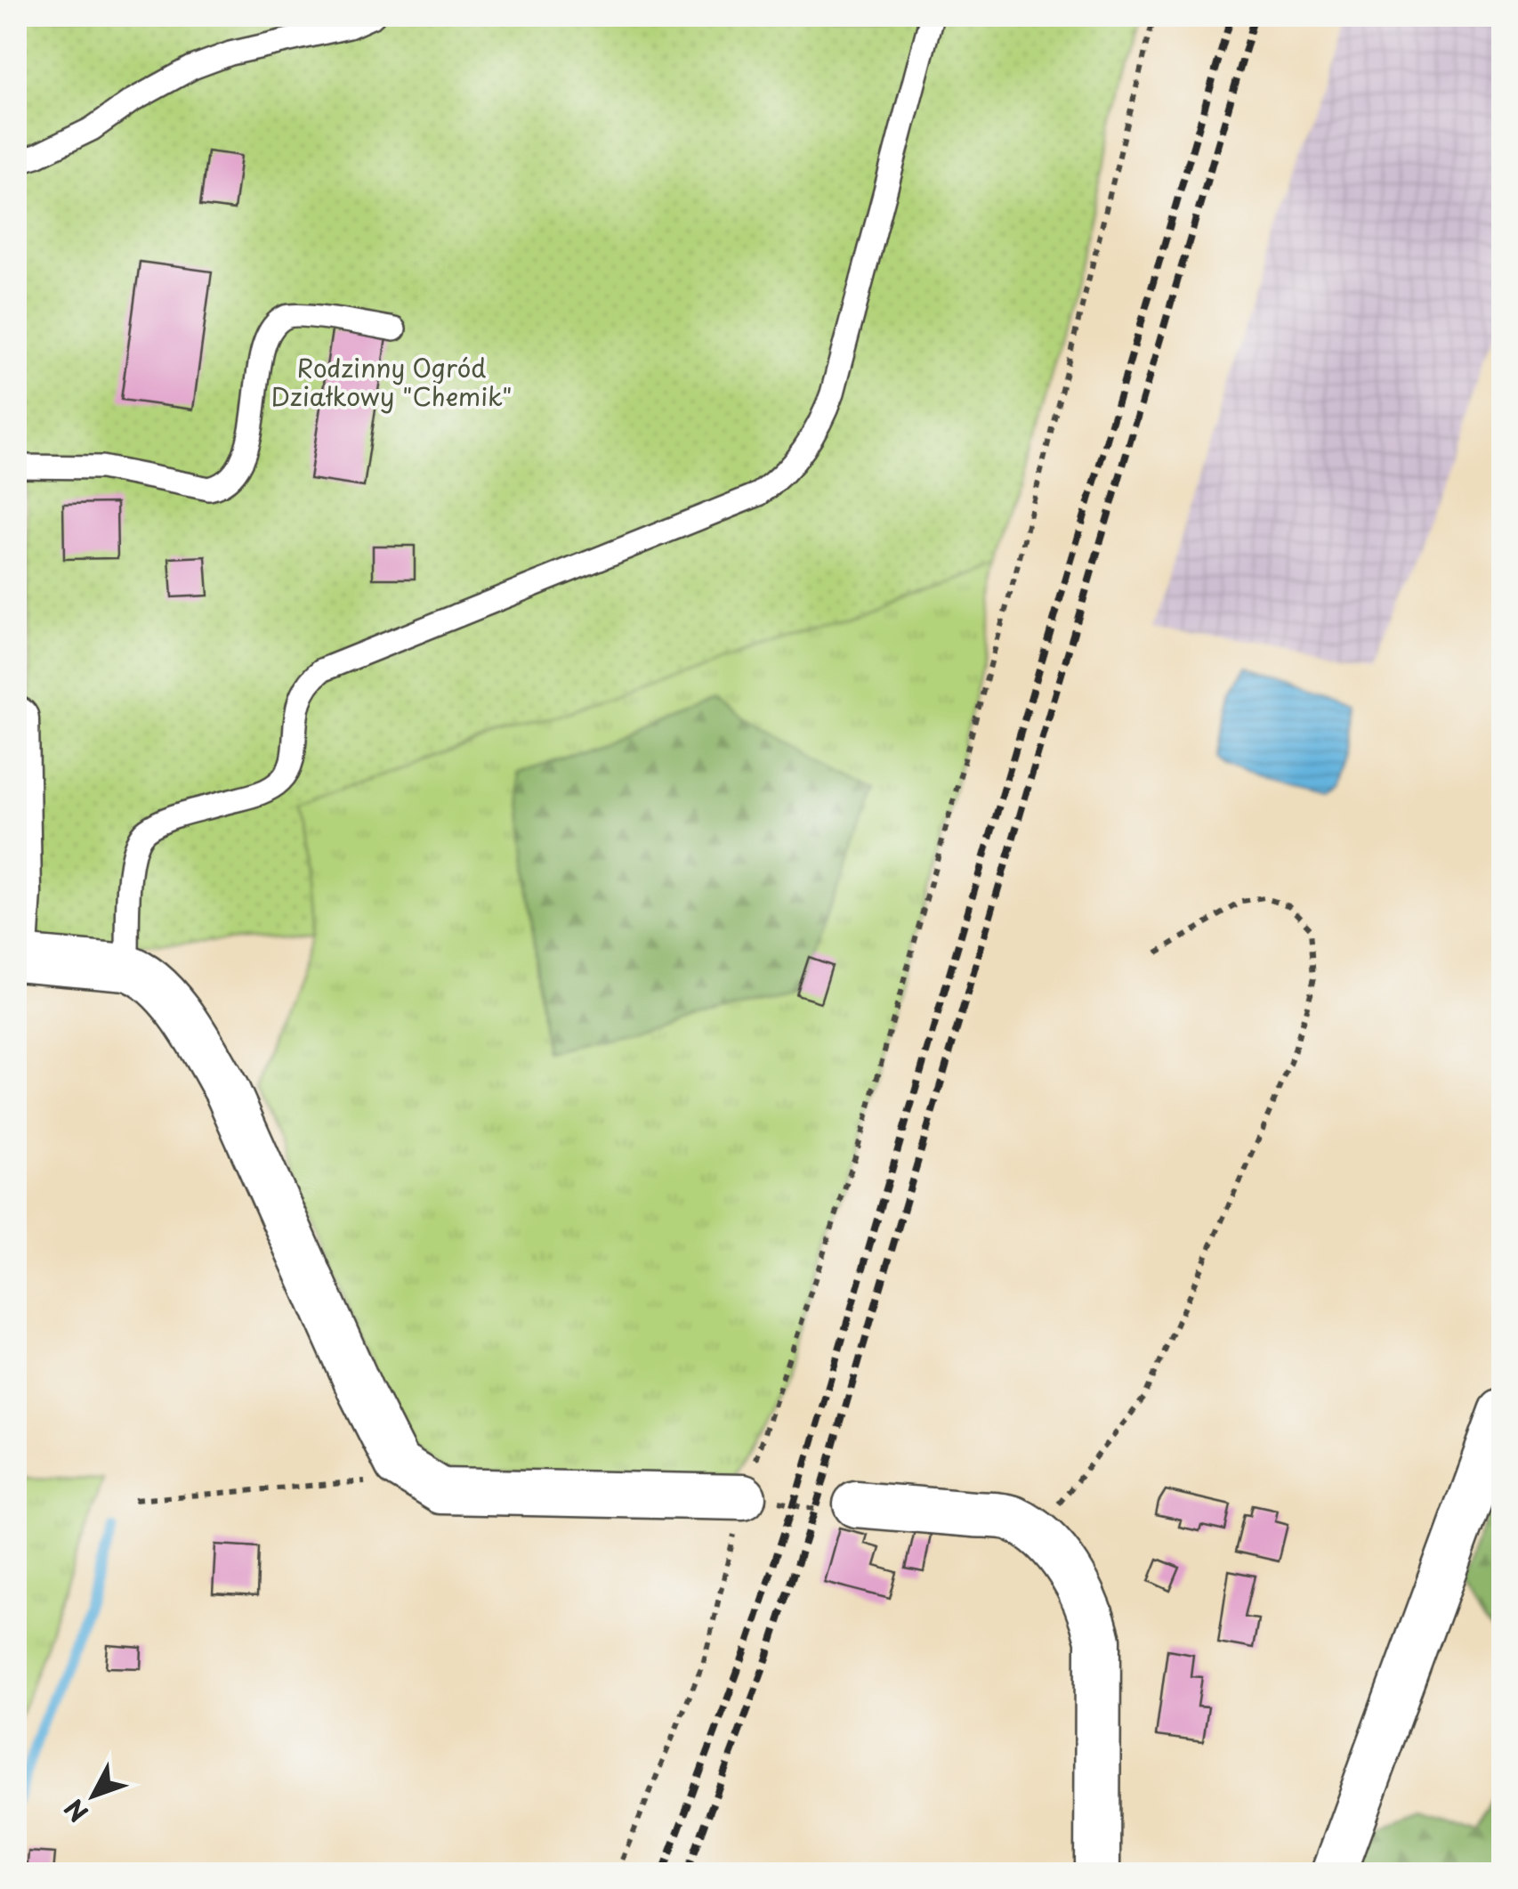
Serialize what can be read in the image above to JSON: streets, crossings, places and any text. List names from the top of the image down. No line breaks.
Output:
{"parks":["Rodzinny Ogród Działkowy \"Chemik\""],"north":"bottom left"}
